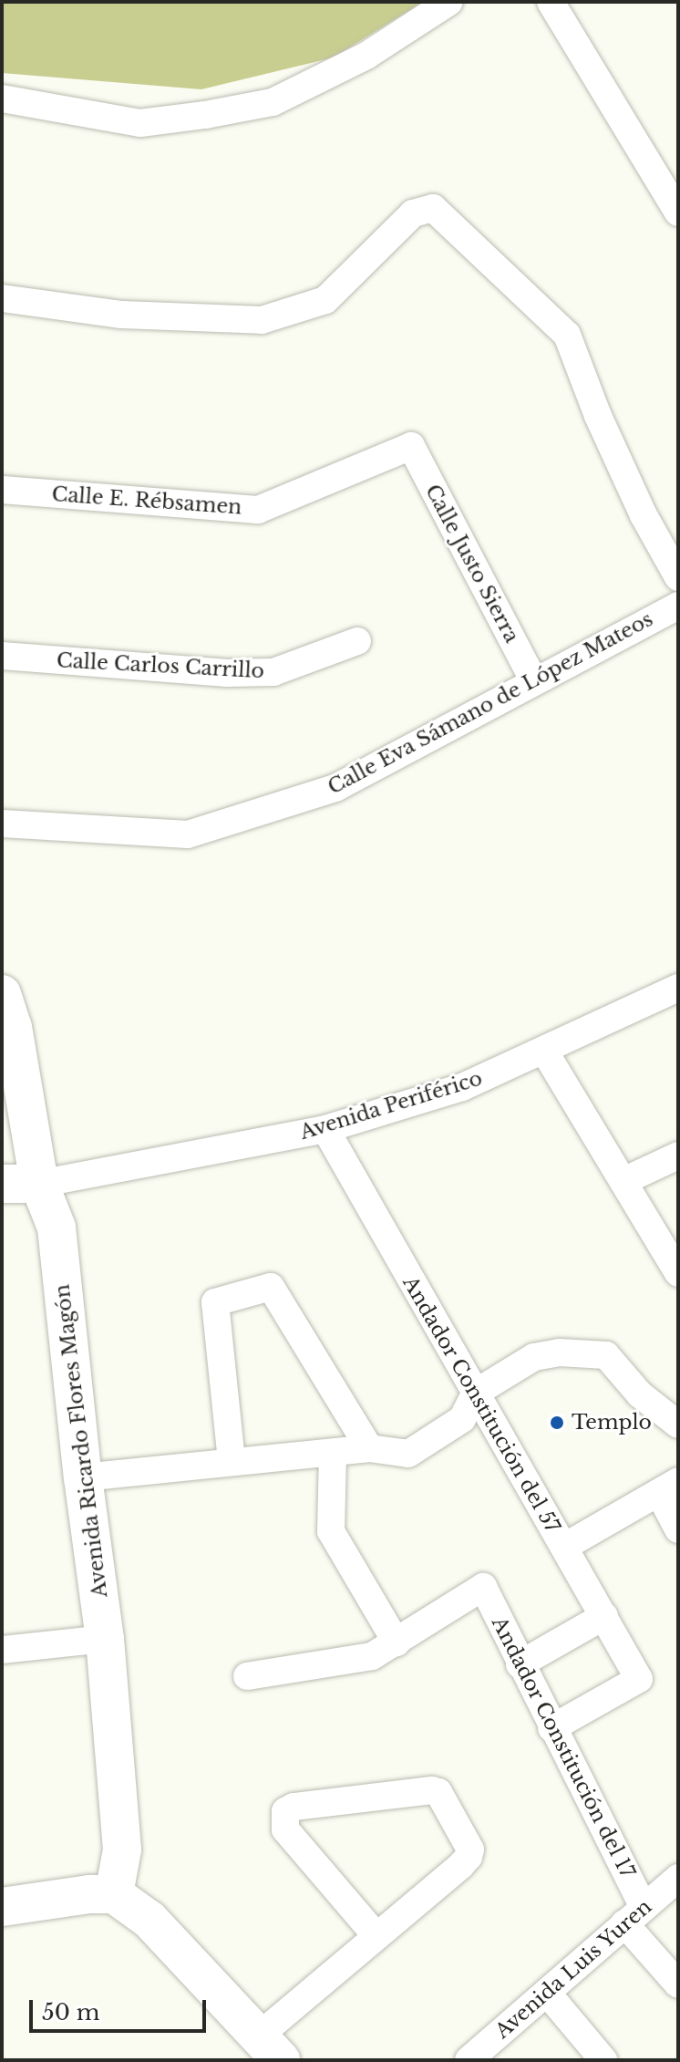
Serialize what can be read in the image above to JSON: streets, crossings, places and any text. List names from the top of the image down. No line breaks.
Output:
{"streets":{"street":["Calle E. Rébsamen","Calle Justo Sierra","Calle Carlos Carrillo","Calle Eva Sámano de López Mateos","Avenida Periférico","Andador Constitución del 57","Avenida Ricardo Flores Magón","Andador Constitución del 17","Avenida Luis Yuren"]},"crossings":[["Calle E. Rébsamen","Calle Justo Sierra"],["Calle Justo Sierra","Calle Eva Sámano de López Mateos"],["Avenida Periférico","Andador Constitución del 57"],["Avenida Periférico","Avenida Ricardo Flores Magón"],["Andador Constitución del 57","Andador Constitución del 17"],["Andador Constitución del 17","Avenida Luis Yuren"]],"places":["Templo"],"scale_bar":"50 m"}
